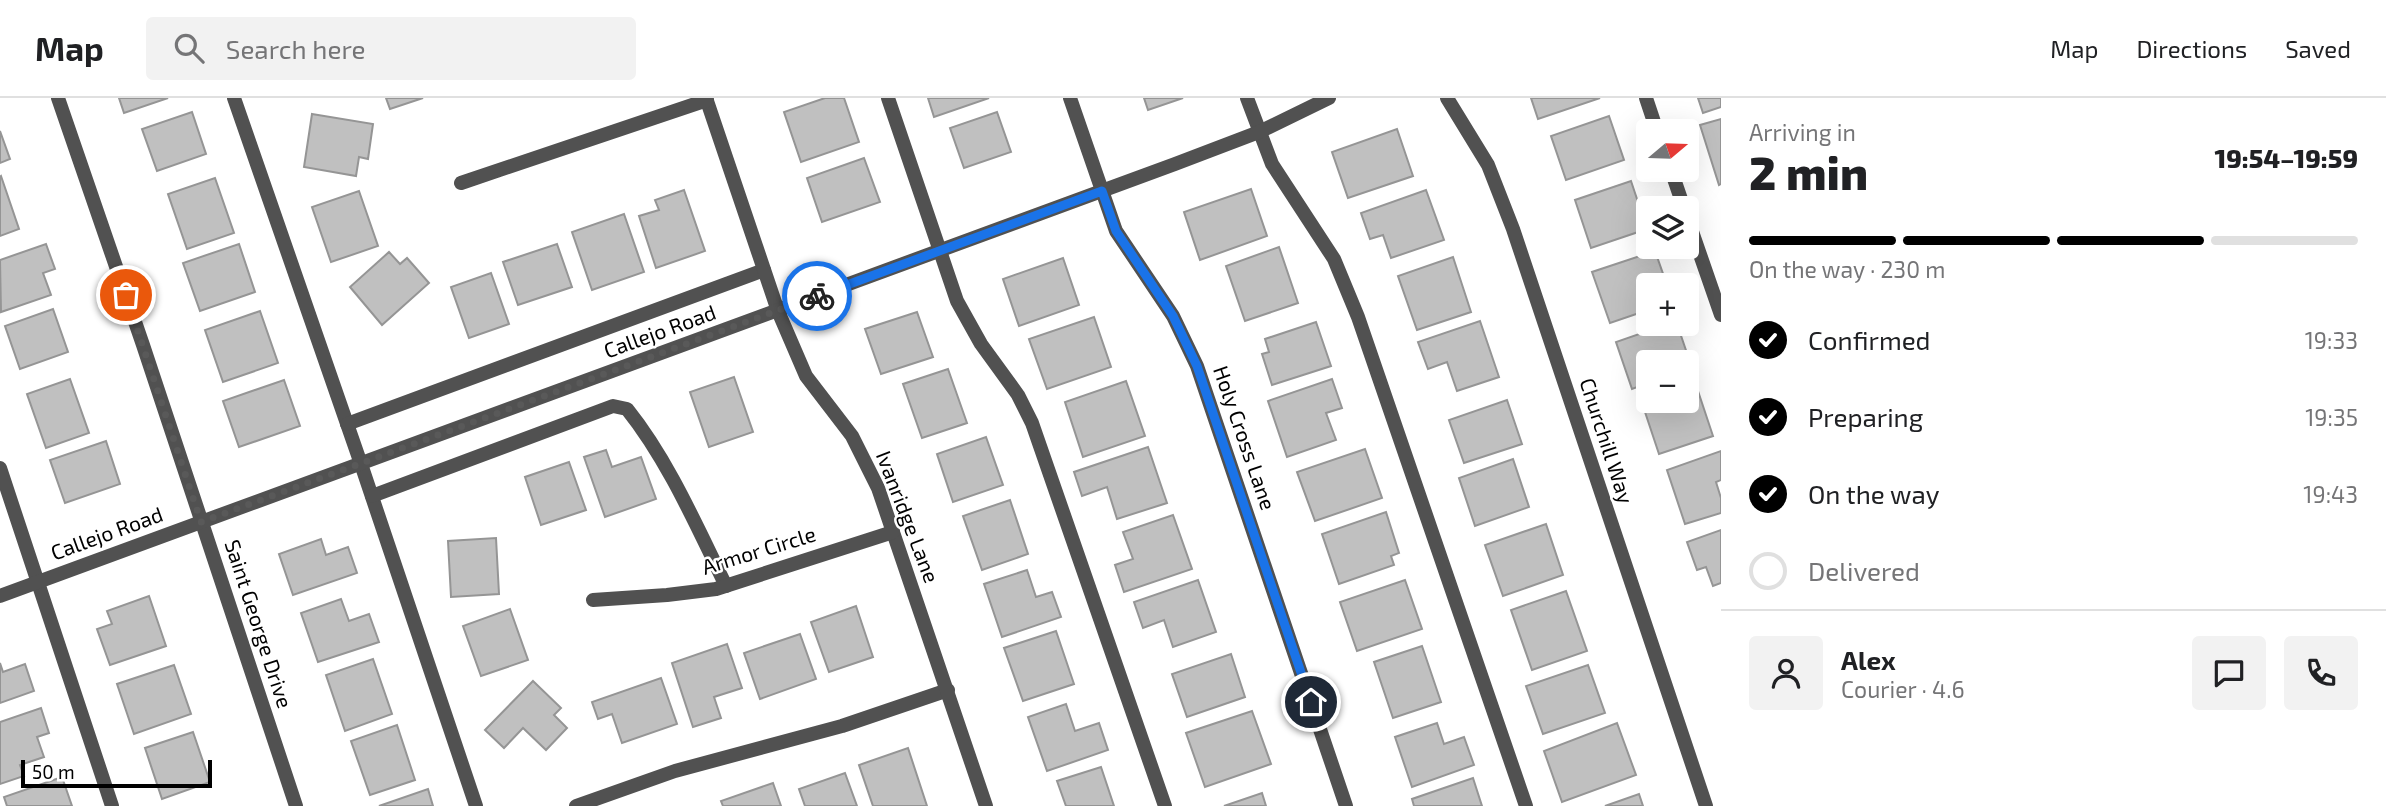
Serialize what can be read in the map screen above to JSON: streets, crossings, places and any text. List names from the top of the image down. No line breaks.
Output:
{"streets":{"street":["Callejo Road","Holy Cross Lane","Churchill Way","Ivanridge Lane","Armor Circle","Saint George Drive"]},"crossings":[["Callejo Road","Holy Cross Lane"],["Callejo Road","Ivanridge Lane"],["Callejo Road","Saint George Drive"],["Ivanridge Lane","Armor Circle"]],"scale_bar":"50 m","north":"right","page":{"header":"Map","search":"Search here","nav":["Map","Directions","Saved"],"heading":["2 min","Arriving in","19:54–19:59"],"panel":["Alex","Courier · 4.6"],"map_buttons":["+","−"],"bar":"On the way · 230 m","list":[["Confirmed","19:33"],["Preparing","19:35"],["On the way","19:43"],"Delivered"],"scale":"50 m"}}
